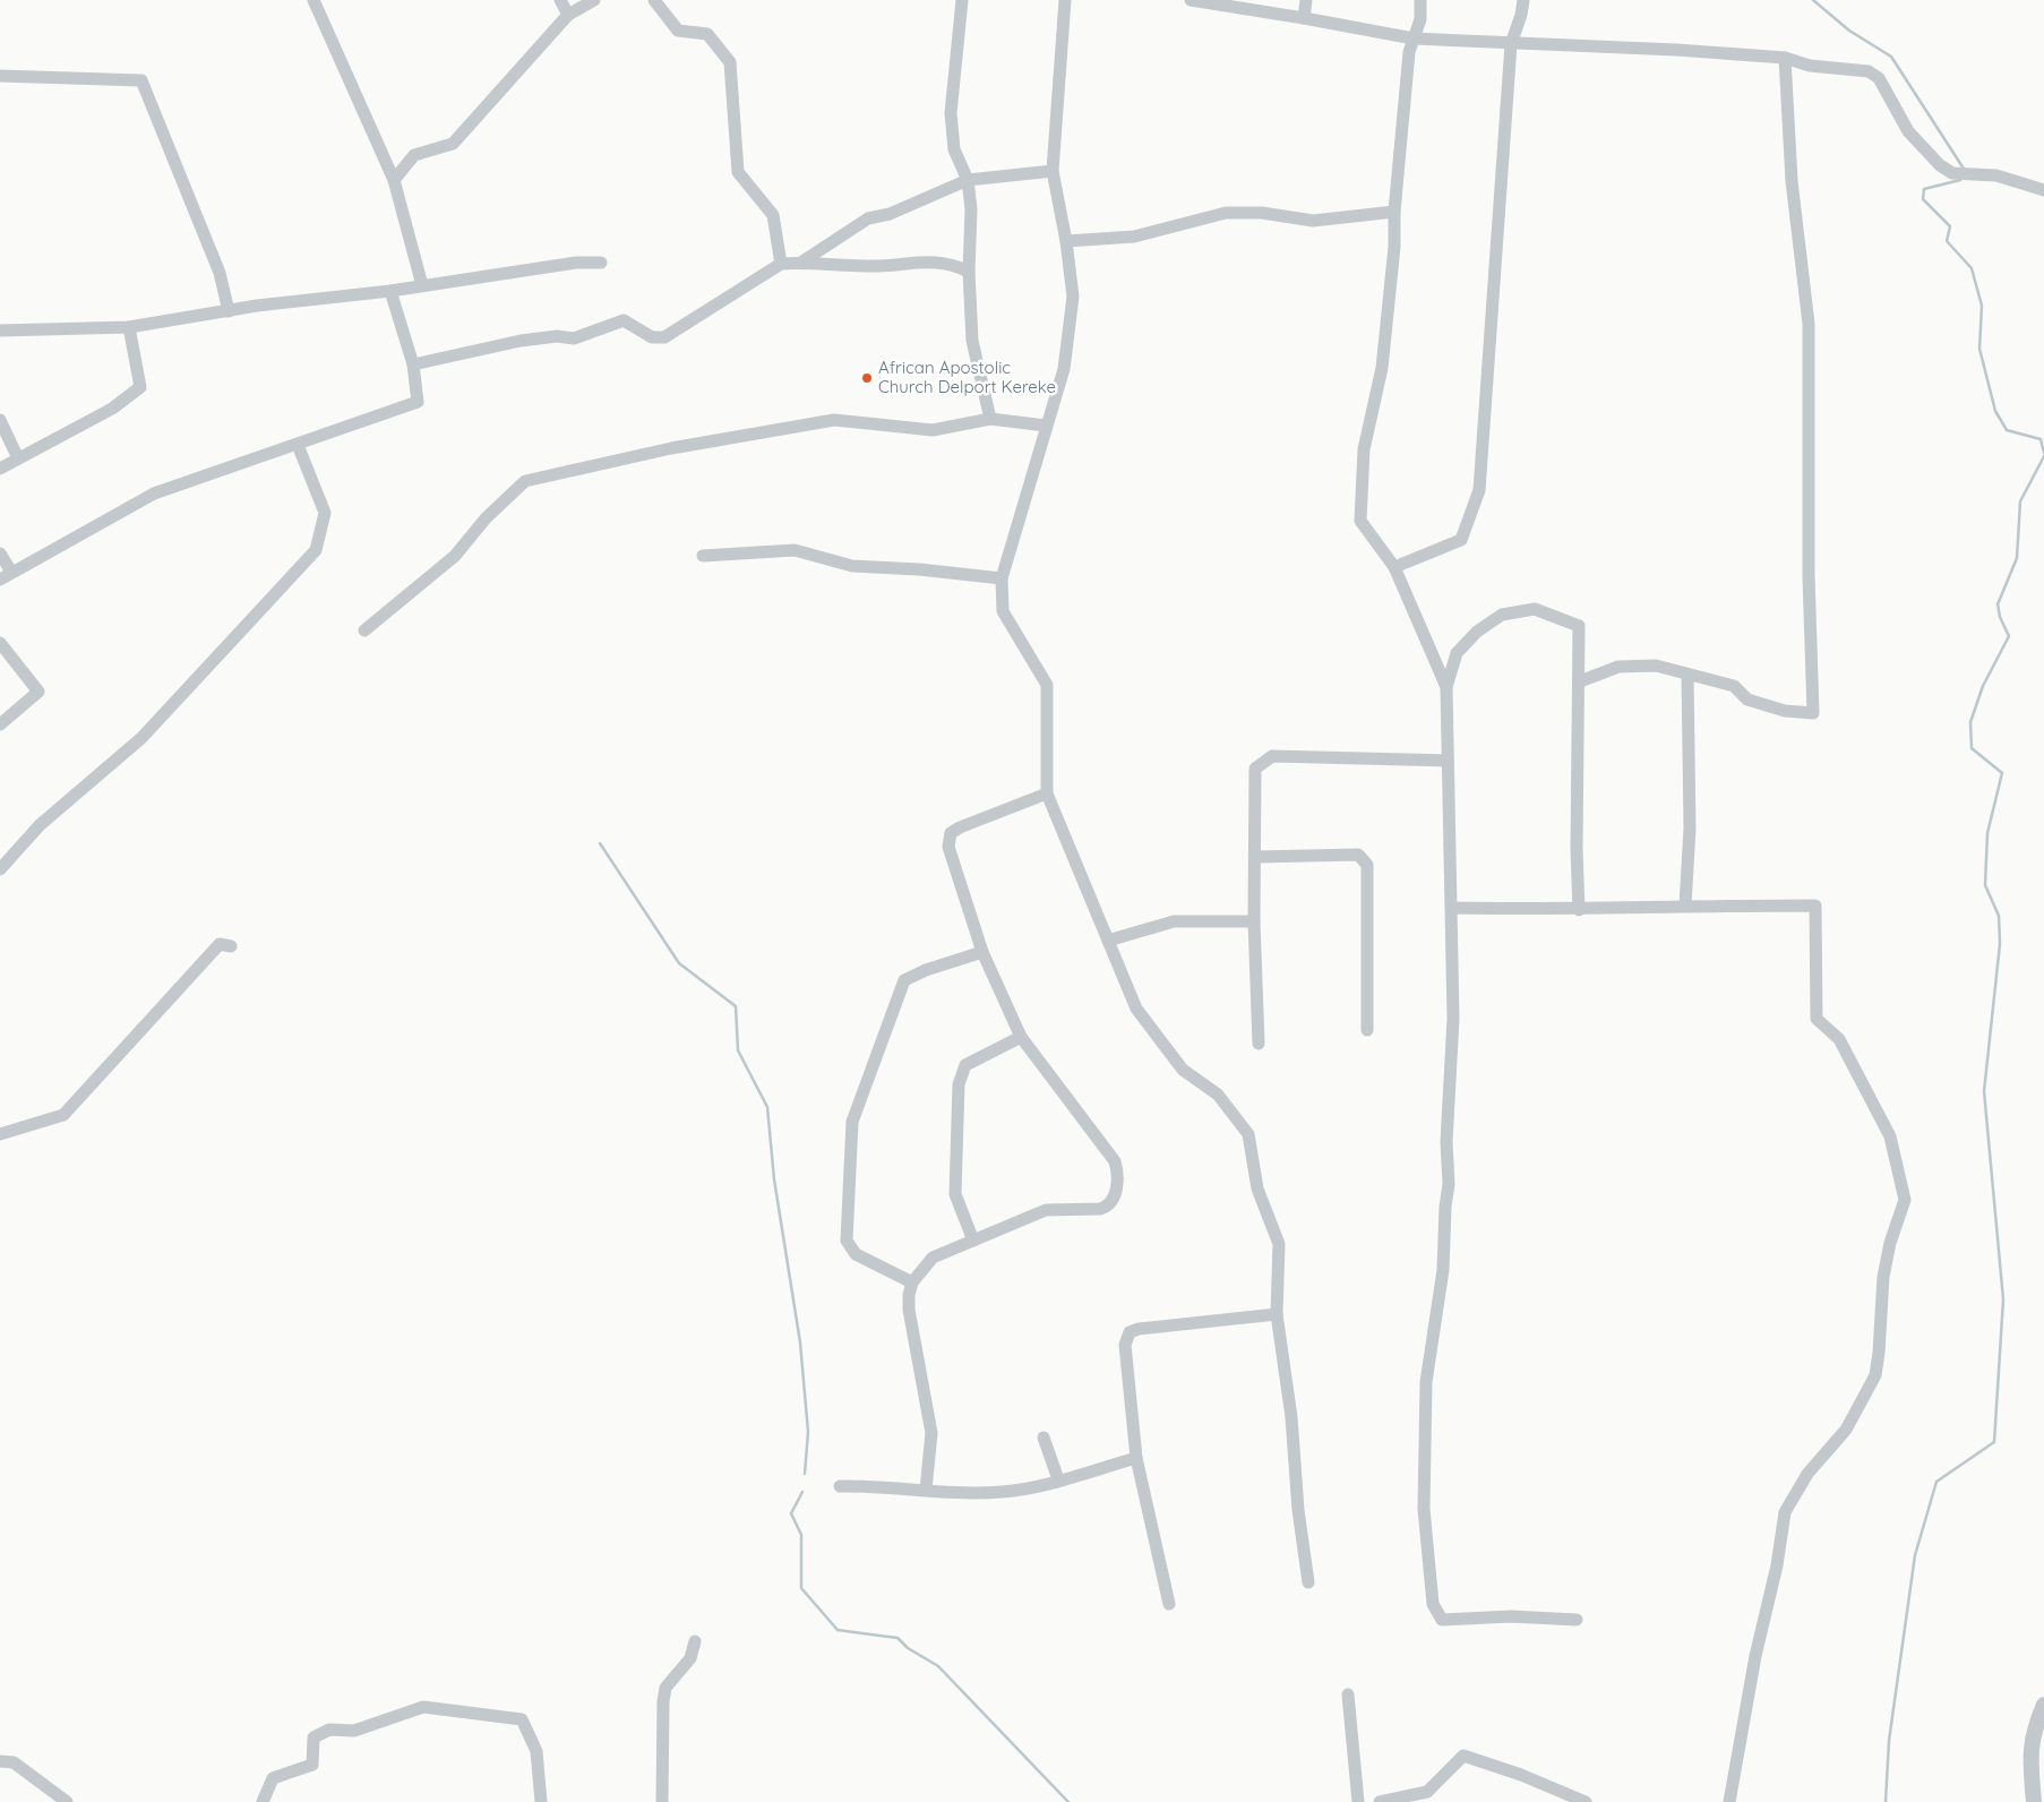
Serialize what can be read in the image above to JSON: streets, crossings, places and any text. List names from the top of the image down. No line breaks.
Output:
{"places":["African Apostolic Church Delport Kereke"]}
